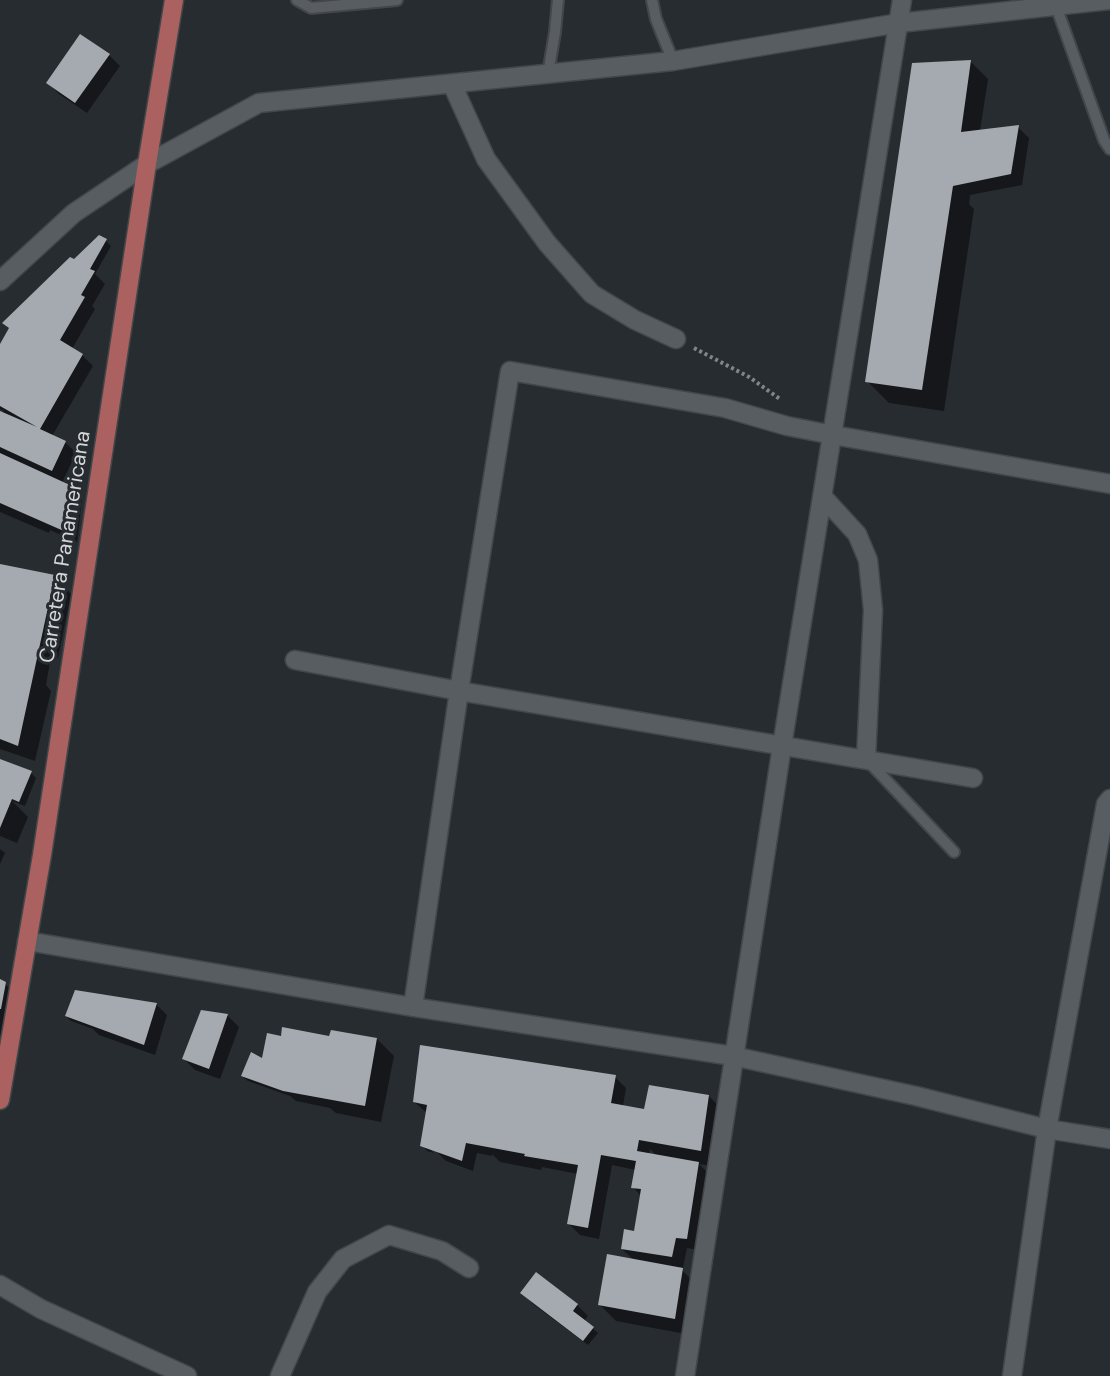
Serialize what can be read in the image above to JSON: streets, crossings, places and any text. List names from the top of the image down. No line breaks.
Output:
{"streets":{"main road":["Carretera Panamericana"]}}
